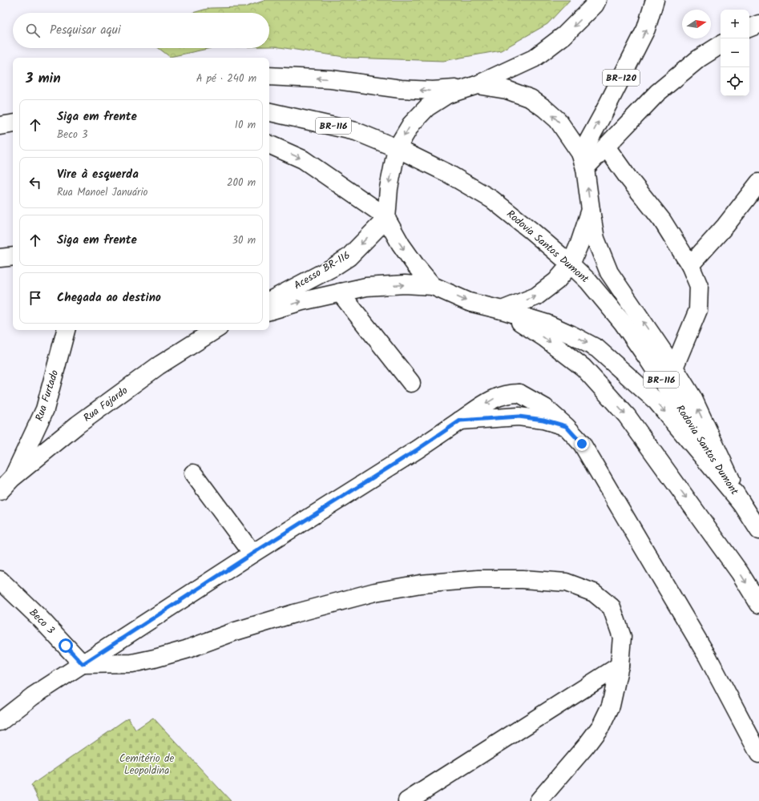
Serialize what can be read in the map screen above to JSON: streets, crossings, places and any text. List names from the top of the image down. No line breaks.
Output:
{"streets":{"main road":["BR-120","BR-116","Rodovia Santos Dumont","Acesso BR-116","Rua Furtado","Rua Fajardo","Beco 3"]},"crossings":[["Rua Furtado","Rua Fajardo"]],"parks":["Cemitério de Leopoldina"],"north":"right","page":{"map_buttons":["+","−"],"search":"Pesquisar aqui","heading":["3 min","A pé · 240 m"],"list":[["Siga em frente","Beco 3","10 m"],["Vire à esquerda","Rua Manoel Januário","200 m"],["Siga em frente","30 m"],"Chegada ao destino"]}}
